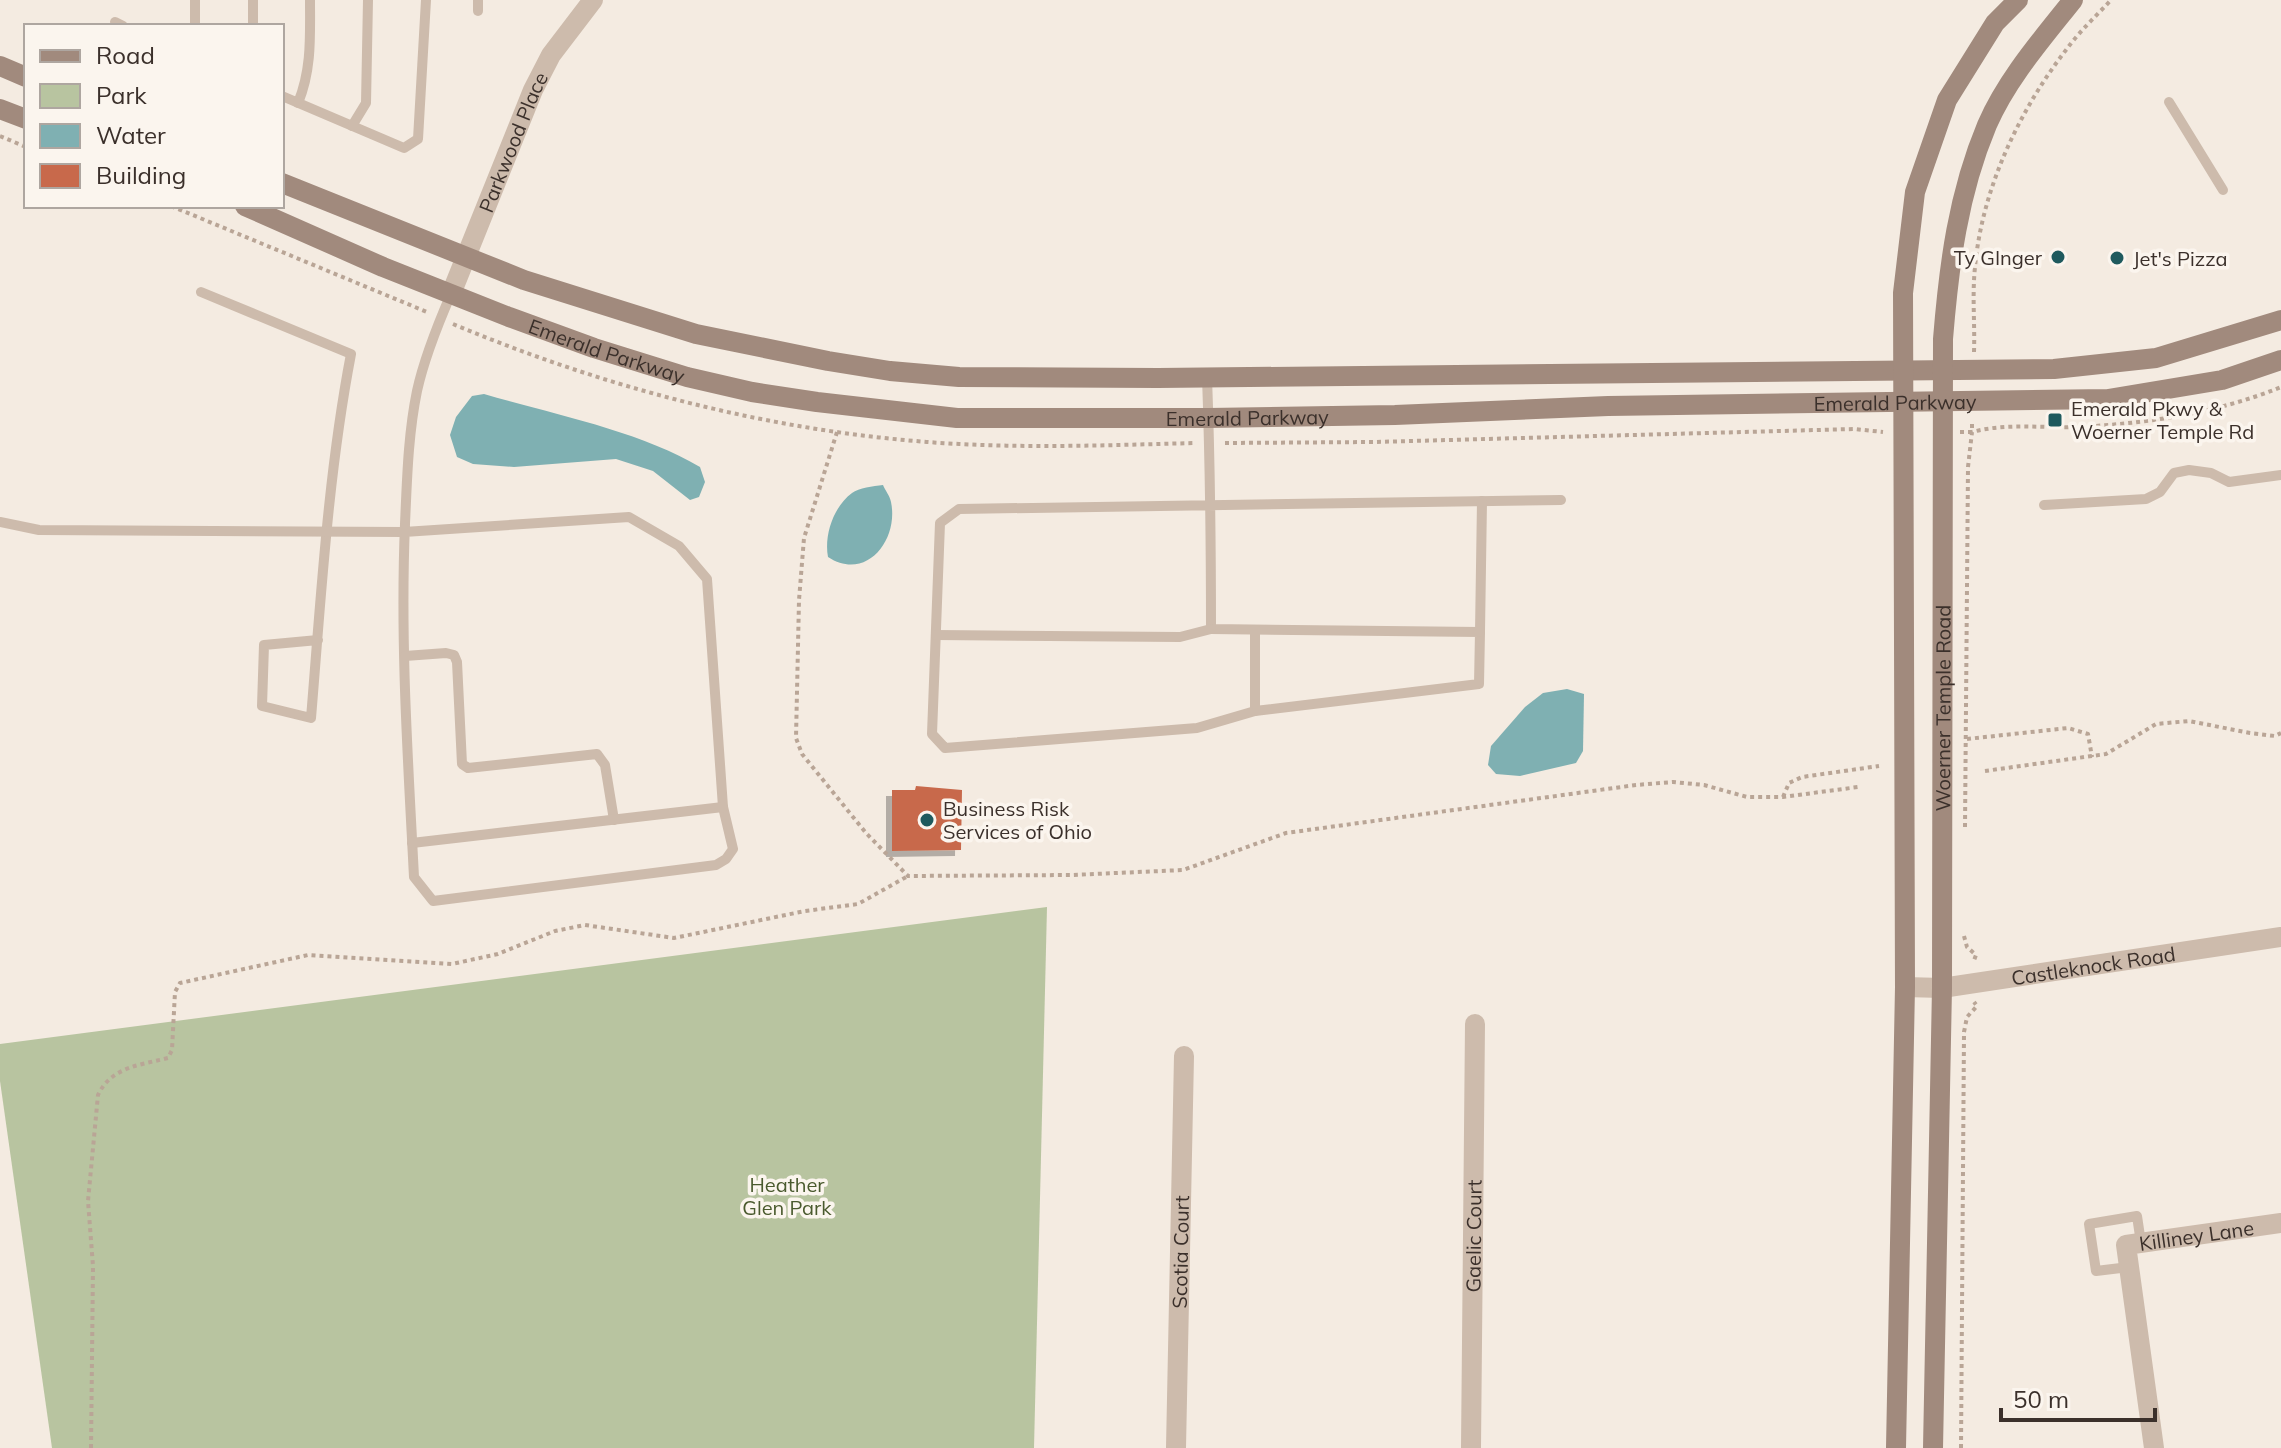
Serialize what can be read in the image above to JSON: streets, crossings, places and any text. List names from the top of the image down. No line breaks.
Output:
{"streets":{"main road":["Emerald Parkway","Woerner Temple Road"],"street":["Parkwood Place","Castleknock Road","Killiney Lane","Gaelic Court","Scotia Court"]},"crossings":[["Parkwood Place","Emerald Parkway"],["Emerald Parkway","Woerner Temple Road"],["Woerner Temple Road","Castleknock Road"]],"parks":["Heather Glen Park"],"places":{"other":["Ty GInger","Jet's Pizza","Business Risk Services of Ohio"],"transit":["Emerald Pkwy & Woerner Temple Rd"]},"legend":["Road","Park","Water","Building"],"scale_bar":"50 m"}
